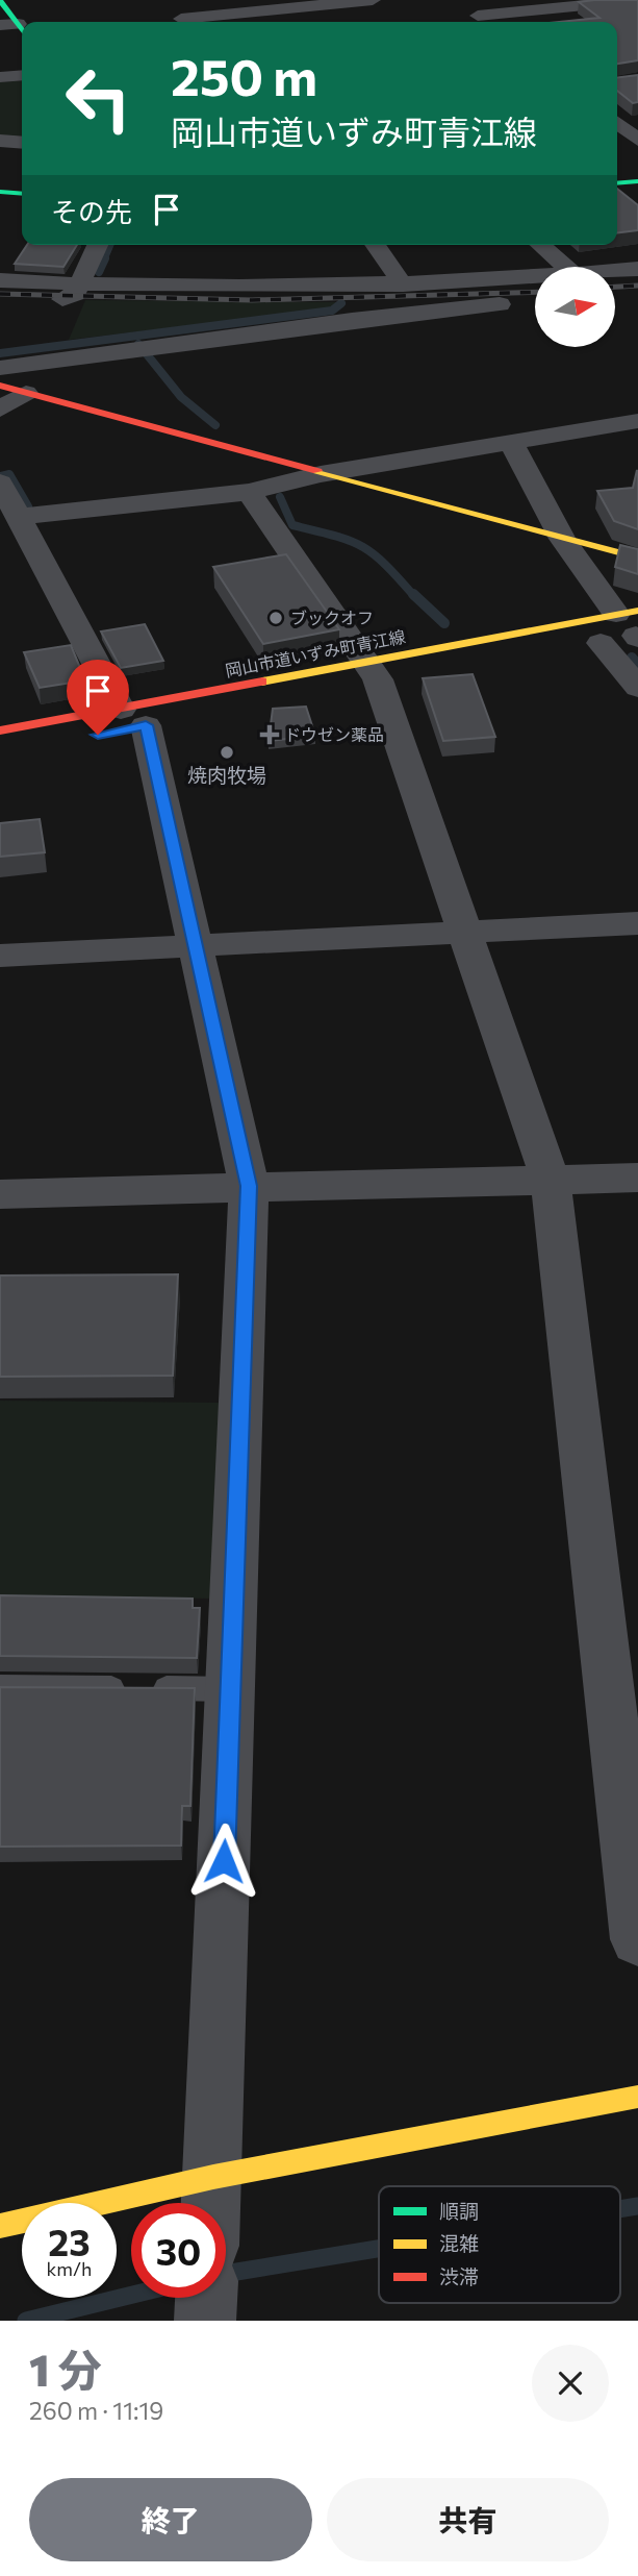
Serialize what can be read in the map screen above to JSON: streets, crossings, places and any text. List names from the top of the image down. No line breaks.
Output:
{"streets":{"street":["岡山市道いずみ町青江線"]},"places":{"other":["ブックオフ","焼肉牧場"],"health":["ドウゼン薬品"]},"legend":["順調","混雑","渋滞"],"north":"right","page":{"turn":["250 m","岡山市道いずみ町青江線"],"then":"その先","speed":"23 km/h","limit":"30","heading":["1 分","260 m · 11:19"],"buttons":["終了","共有"]}}
